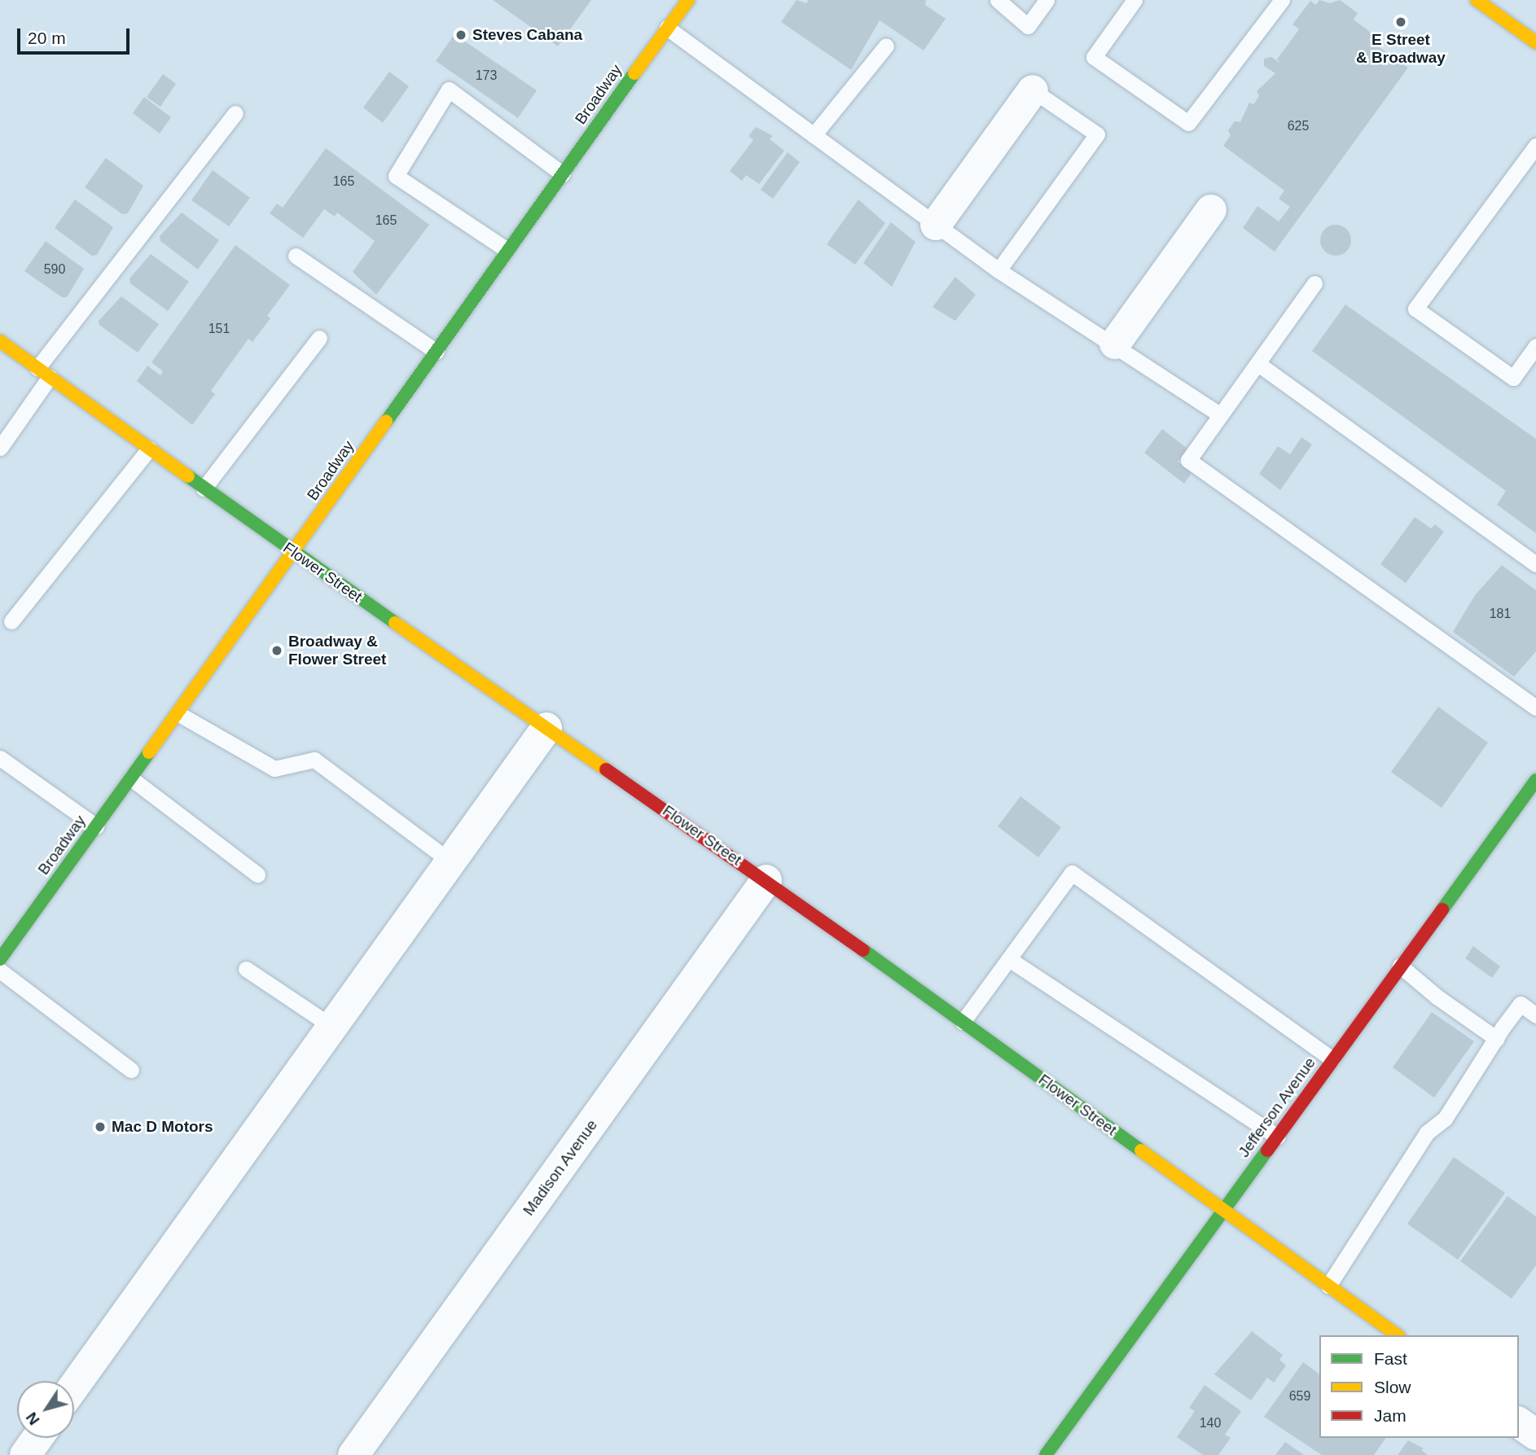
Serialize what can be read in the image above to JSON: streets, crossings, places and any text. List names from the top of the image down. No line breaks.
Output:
{"streets":{"street":["Broadway","Flower Street","Jefferson Avenue","Madison Avenue"]},"crossings":[["Broadway","Flower Street"],["Flower Street","Jefferson Avenue"],["Flower Street","Madison Avenue"]],"places":["E Street & Broadway","Steves Cabana","Broadway & Flower Street","Mac D Motors"],"house_numbers":["173","625","165","165","590","151","181","659","140"],"legend":["Fast","Slow","Jam"],"scale_bar":"20 m","north":"bottom left"}
